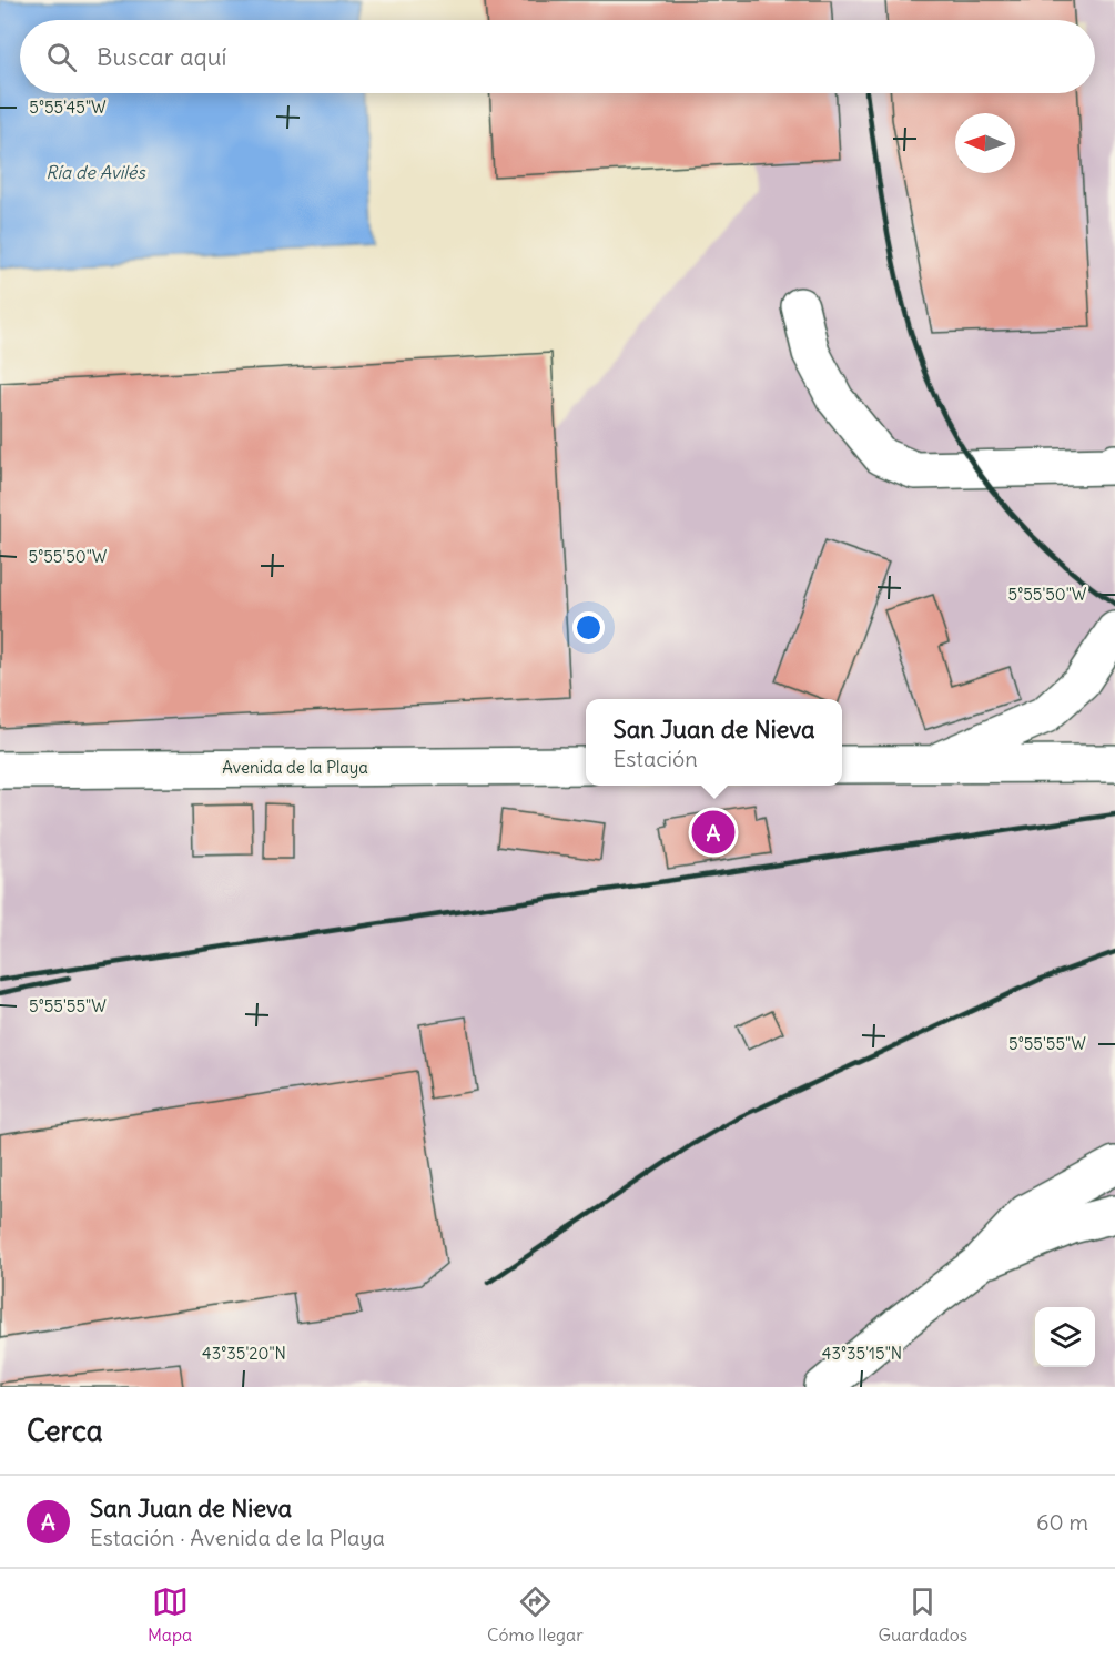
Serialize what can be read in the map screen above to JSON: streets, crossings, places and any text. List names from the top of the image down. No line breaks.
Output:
{"streets":{"street":["Avenida de la Playa"]},"water":["Ría de Avilés"],"north":"left","page":{"search":"Buscar aquí","popup":["San Juan de Nieva","Estación"],"pins":"A","heading":"Cerca","list":[{"mark":"A","name":"San Juan de Nieva","note":"Estación · Avenida de la Playa","value":"60 m"}],"nav":["Mapa","Cómo llegar","Guardados"]},"coordinates":["5°55'45\"W","5°55'50\"W","5°55'55\"W","43°35'20\"N","43°35'15\"N"]}
